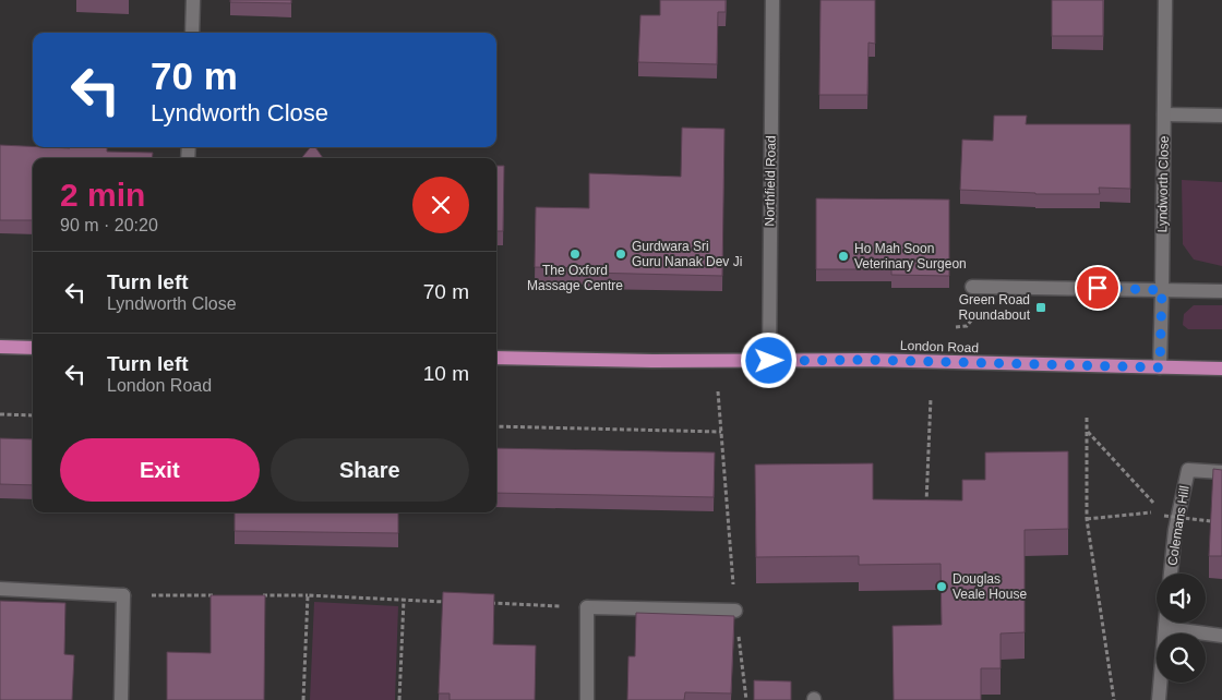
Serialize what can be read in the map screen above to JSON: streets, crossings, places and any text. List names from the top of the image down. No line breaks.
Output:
{"streets":{"main road":["London Road"],"street":["Northfield Road","Lyndworth Close","Colemans Hill"]},"crossings":[["Northfield Road","London Road"],["Lyndworth Close","London Road"]],"places":{"other":["The Oxford Massage Centre","Gurdwara Sri Guru Nanak Dev Ji","Ho Mah Soon Veterinary Surgeon","Douglas Veale House"],"transit":["Green Road Roundabout"]},"page":{"turn":["70 m","Lyndworth Close"],"heading":["2 min","90 m · 20:20"],"list":[{"name":"Turn left","note":"Lyndworth Close","value":"70 m"},{"name":"Turn left","note":"London Road","value":"10 m"}],"buttons":["Exit","Share"]}}
